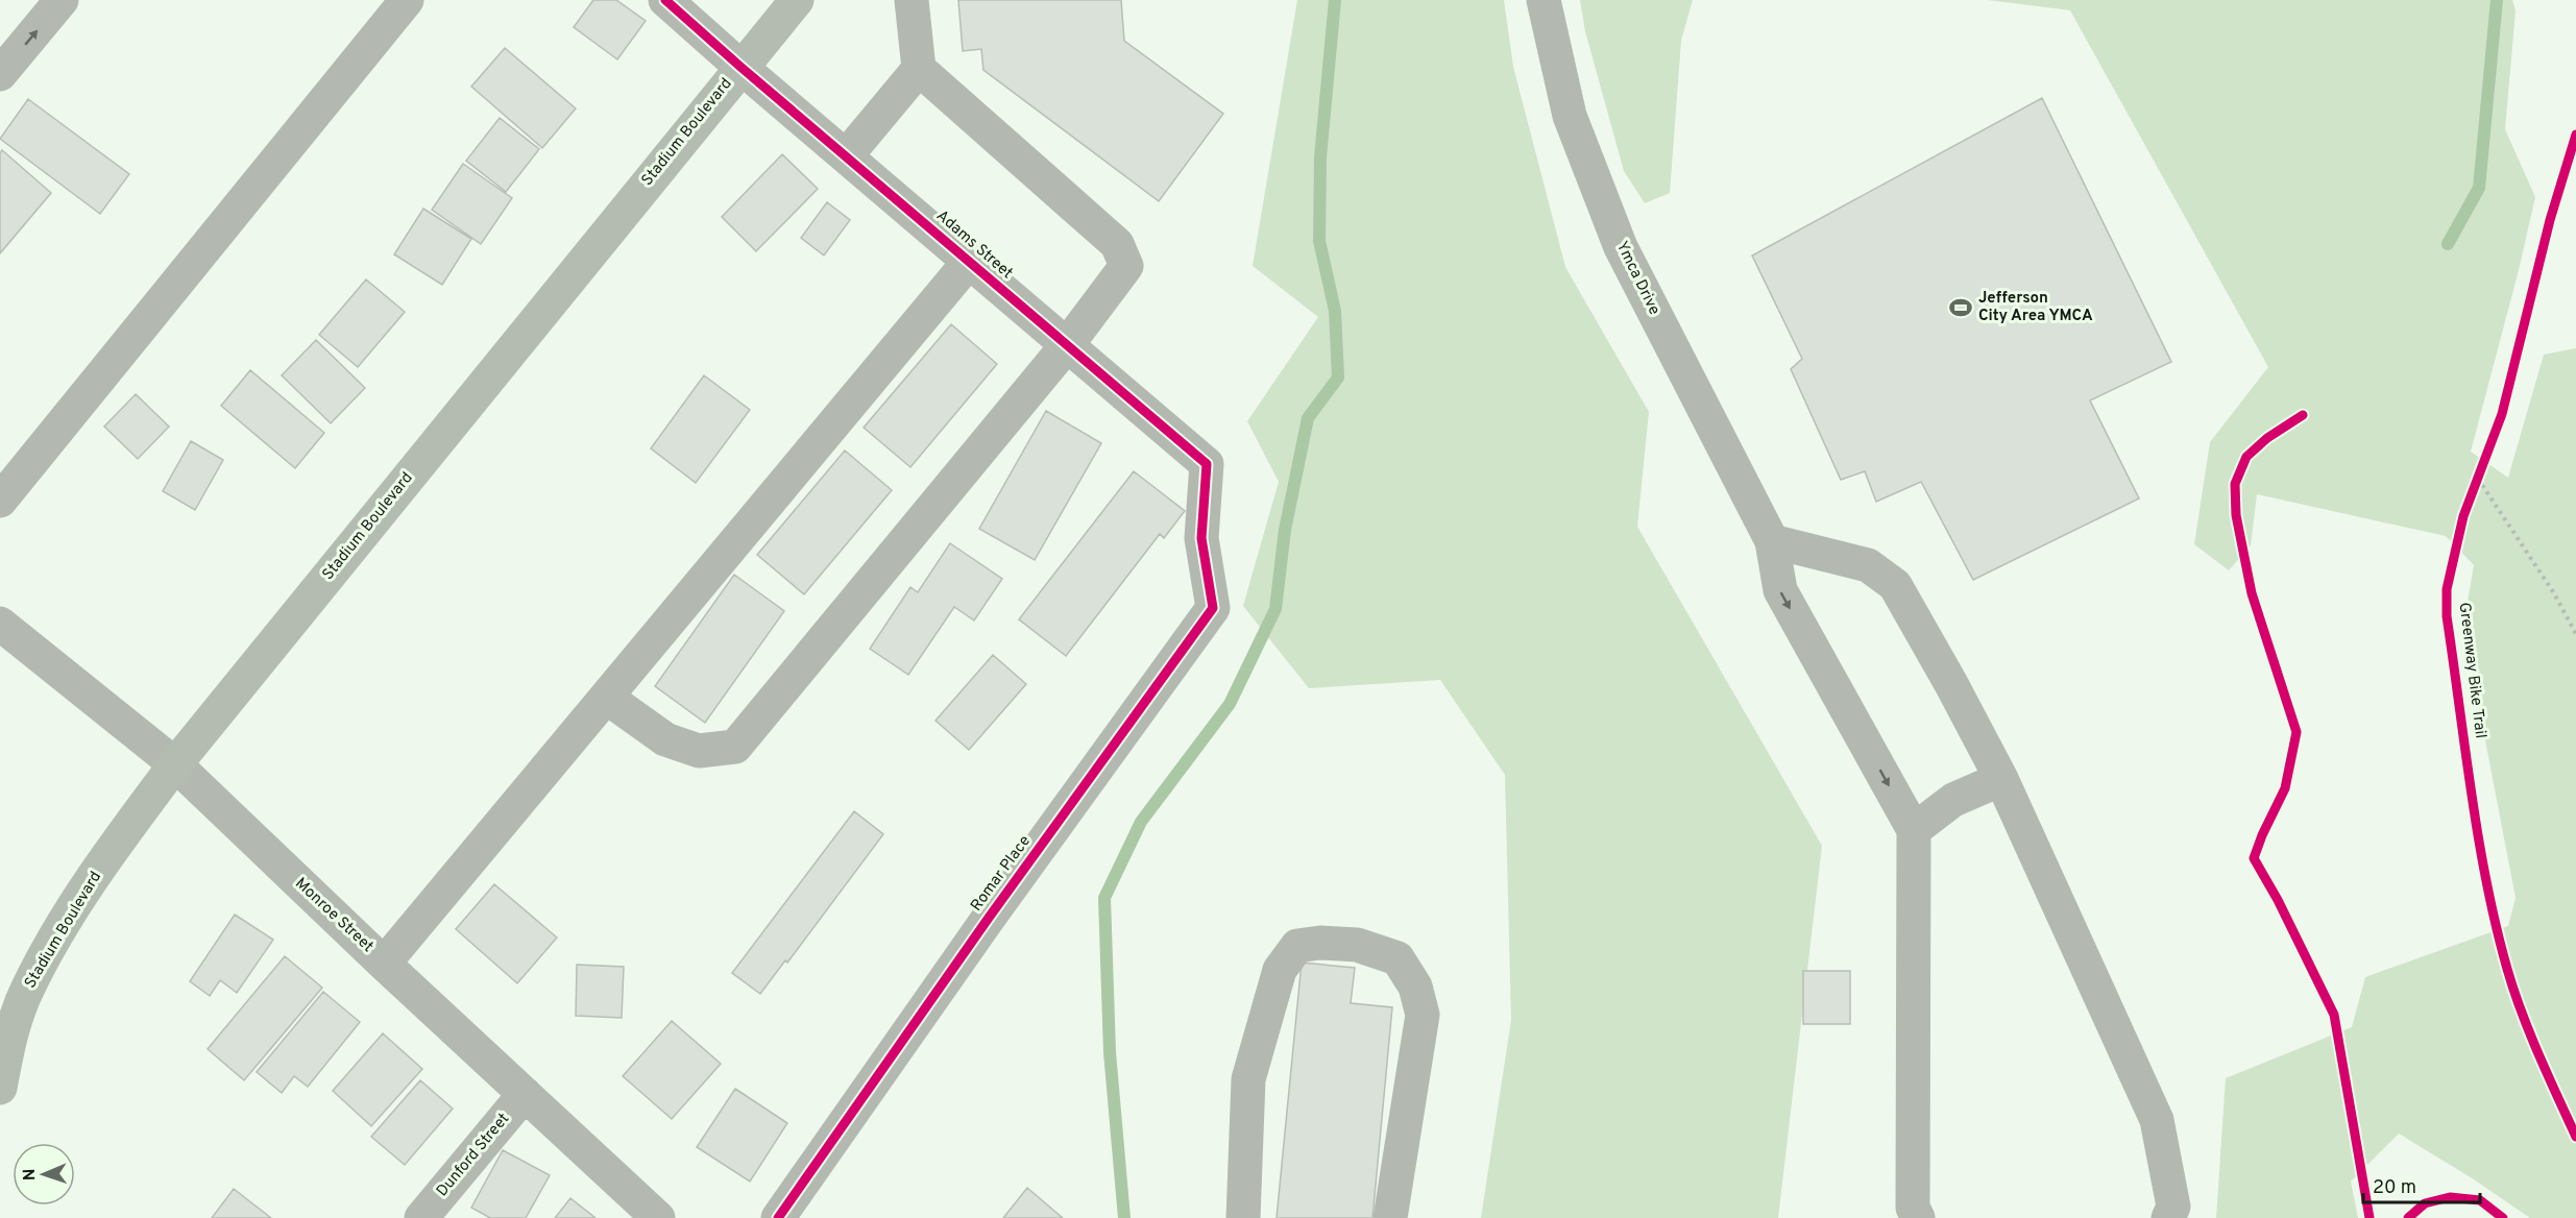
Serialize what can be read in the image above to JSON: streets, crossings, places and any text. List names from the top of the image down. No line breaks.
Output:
{"streets":{"main road":["Stadium Boulevard"],"street":["Adams Street","Ymca Drive","Romar Place","Monroe Street","Dunford Street"],"cycle path":["Greenway Bike Trail"]},"crossings":[["Stadium Boulevard","Adams Street"],["Stadium Boulevard","Monroe Street"],["Adams Street","Romar Place"],["Monroe Street","Dunford Street"]],"one_way":["Ymca Drive"],"places":{"sports":["Jefferson City Area YMCA"]},"scale_bar":"20 m","north":"left"}
